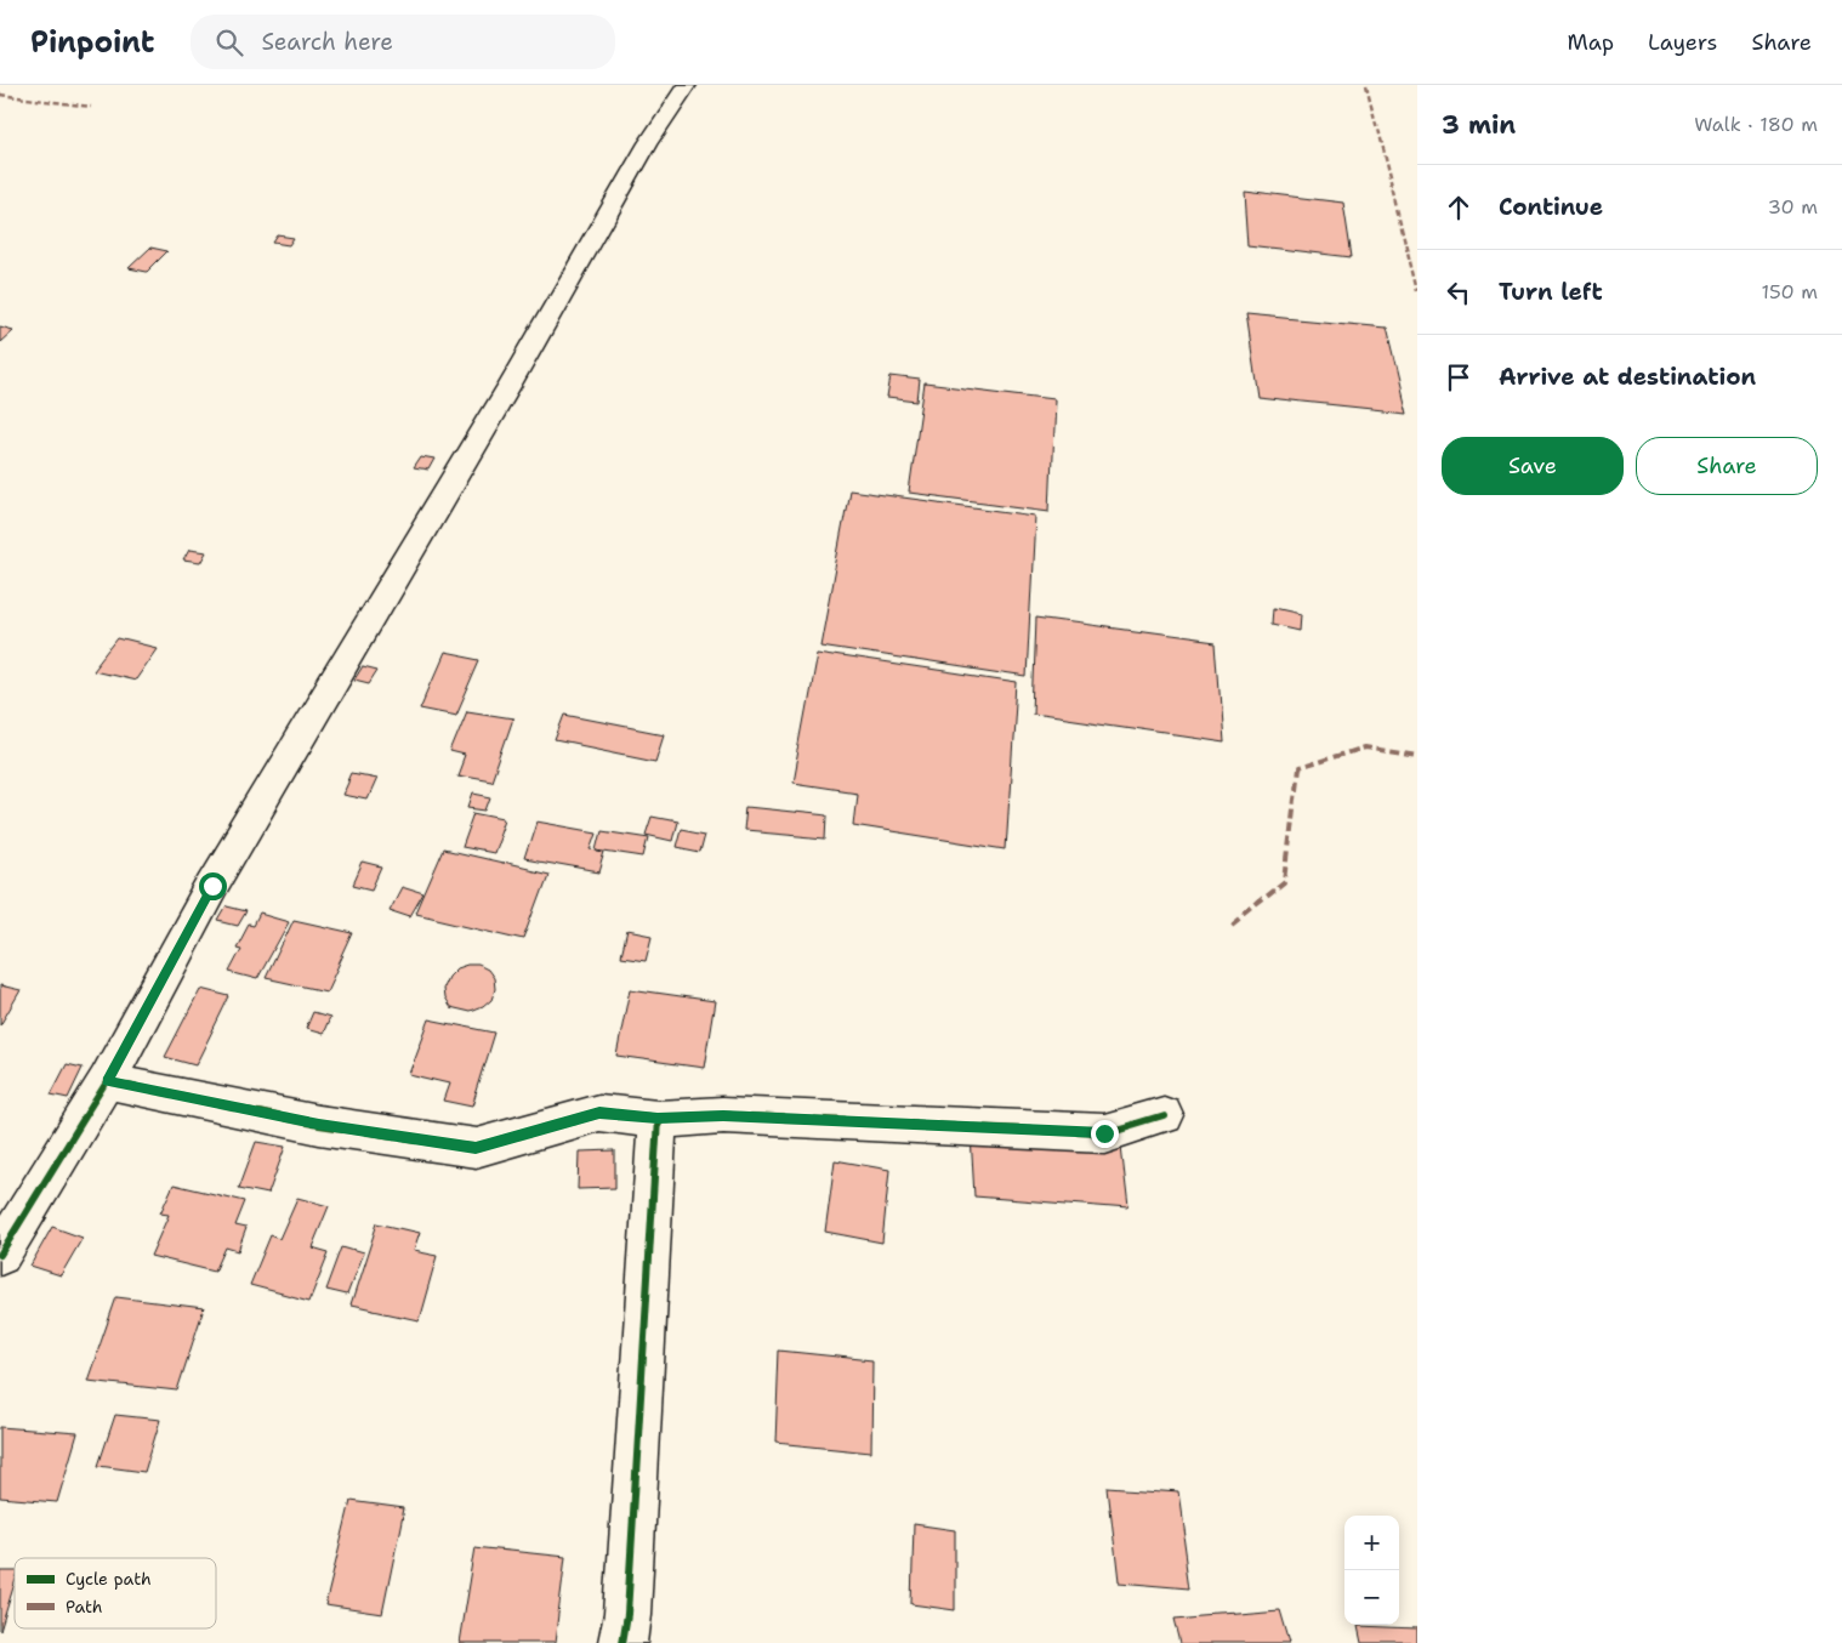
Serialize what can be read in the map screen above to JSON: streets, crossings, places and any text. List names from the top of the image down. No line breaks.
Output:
{"legend":["Cycle path","Path"],"page":{"header":"Pinpoint","search":"Search here","nav":["Map","Layers","Share"],"heading":["3 min","Walk · 180 m"],"list":[["Continue","30 m"],["Turn left","150 m"],"Arrive at destination"],"buttons":["Save","Share"],"map_buttons":["+","−"]}}
